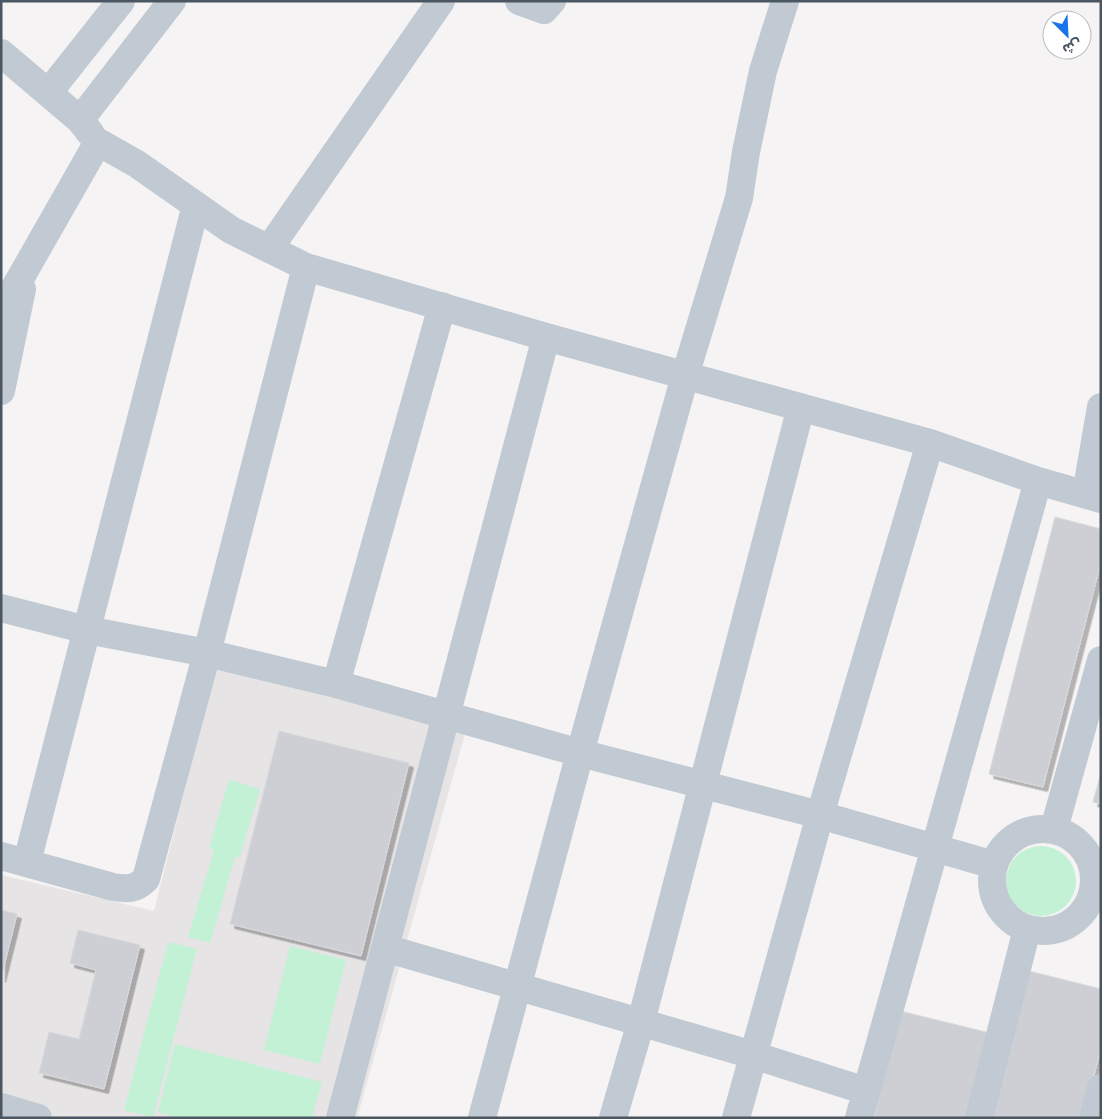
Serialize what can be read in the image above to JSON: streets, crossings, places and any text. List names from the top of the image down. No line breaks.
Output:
{"north":"bottom right"}
